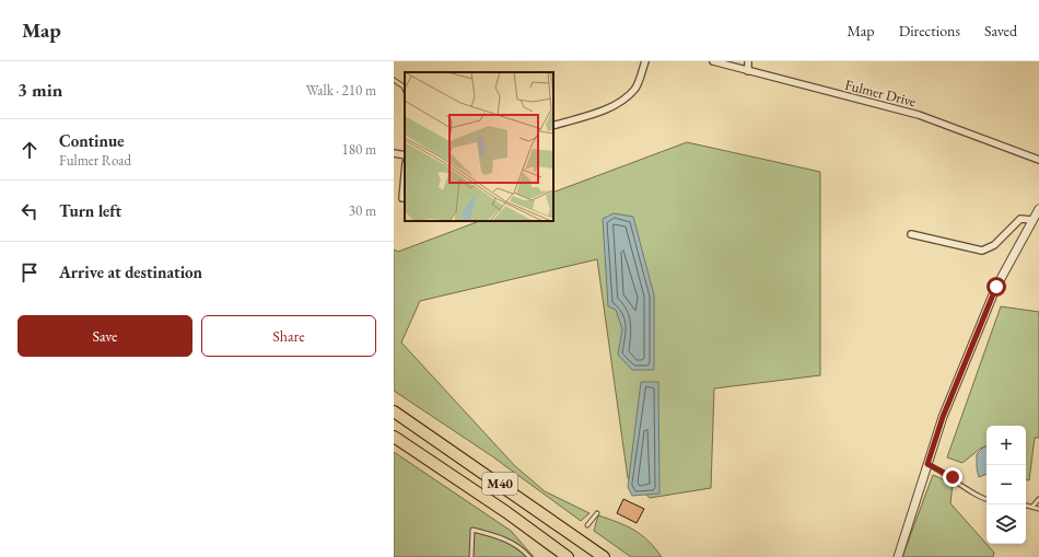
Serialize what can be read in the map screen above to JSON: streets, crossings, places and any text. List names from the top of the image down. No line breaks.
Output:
{"streets":{"highway":["M40"],"street":["Fulmer Drive"]},"page":{"header":"Map","nav":["Map","Directions","Saved"],"heading":["3 min","Walk · 210 m"],"list":[["Continue","Fulmer Road","180 m"],["Turn left","30 m"],"Arrive at destination"],"buttons":["Save","Share"],"map_buttons":["+","−"]}}
